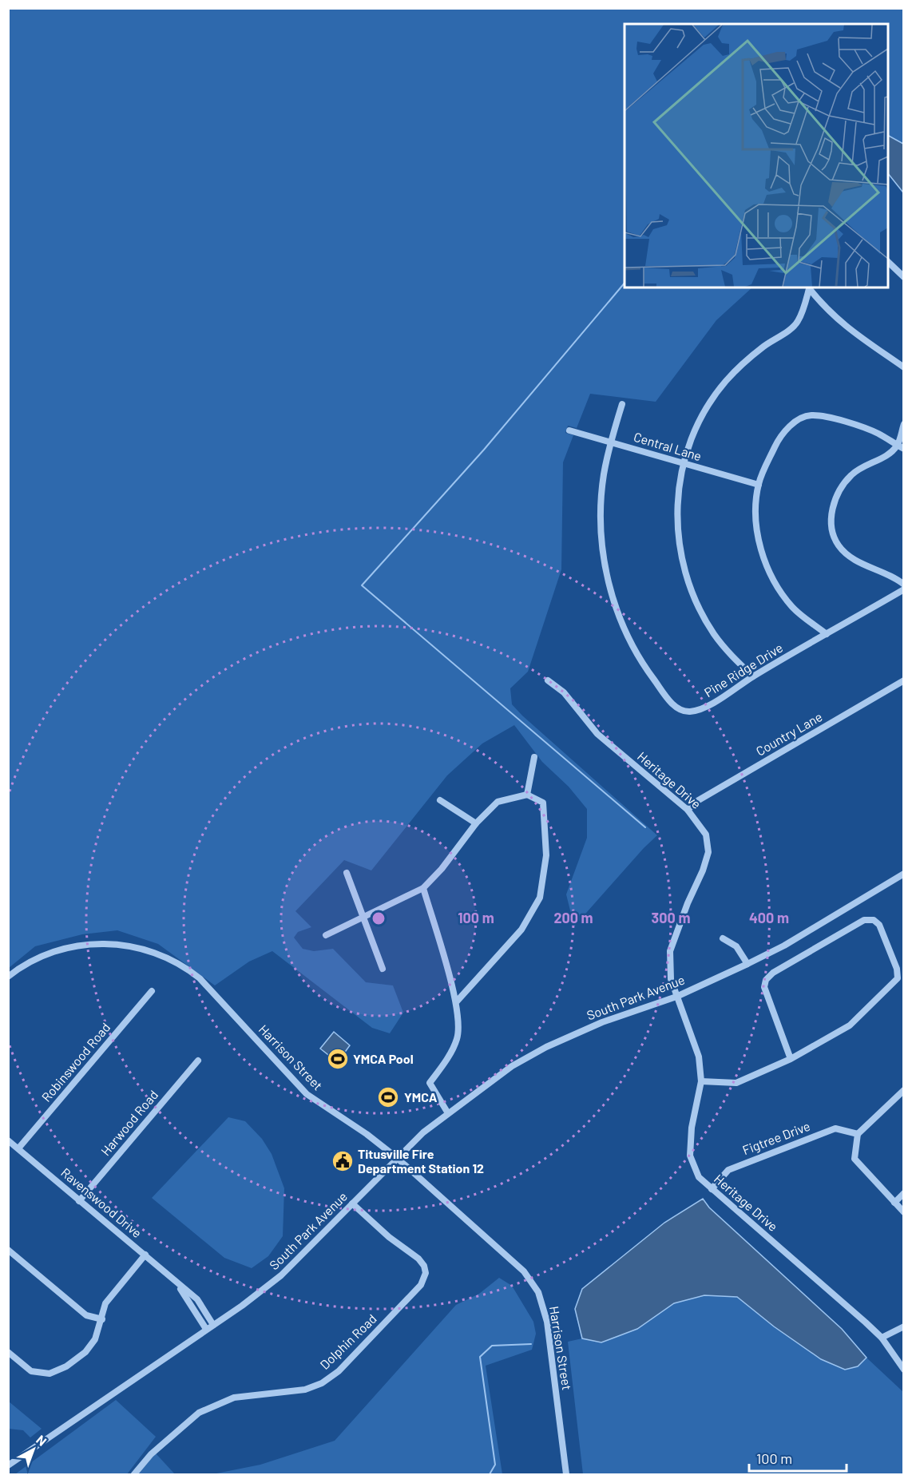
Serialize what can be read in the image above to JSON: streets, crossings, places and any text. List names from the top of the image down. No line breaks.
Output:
{"streets":{"street":["Central Lane","Pine Ridge Drive","Country Lane","Heritage Drive","South Park Avenue","Harrison Street","Robinswood Road","Harwood Road","Figtree Drive","Ravenswood Drive","Dolphin Road"]},"crossings":[["Central Lane","Pine Ridge Drive"],["Country Lane","Heritage Drive"],["Heritage Drive","South Park Avenue"],["Heritage Drive","Figtree Drive"],["South Park Avenue","Harrison Street"],["South Park Avenue","Ravenswood Drive"],["South Park Avenue","Dolphin Road"],["Robinswood Road","Ravenswood Drive"],["Harwood Road","Ravenswood Drive"]],"places":{"sports":["YMCA Pool","YMCA"],"public building":["Titusville Fire Department Station 12"]},"scale_bar":"100 m","north":"top right","rings":["100 m","200 m","300 m","400 m"]}
